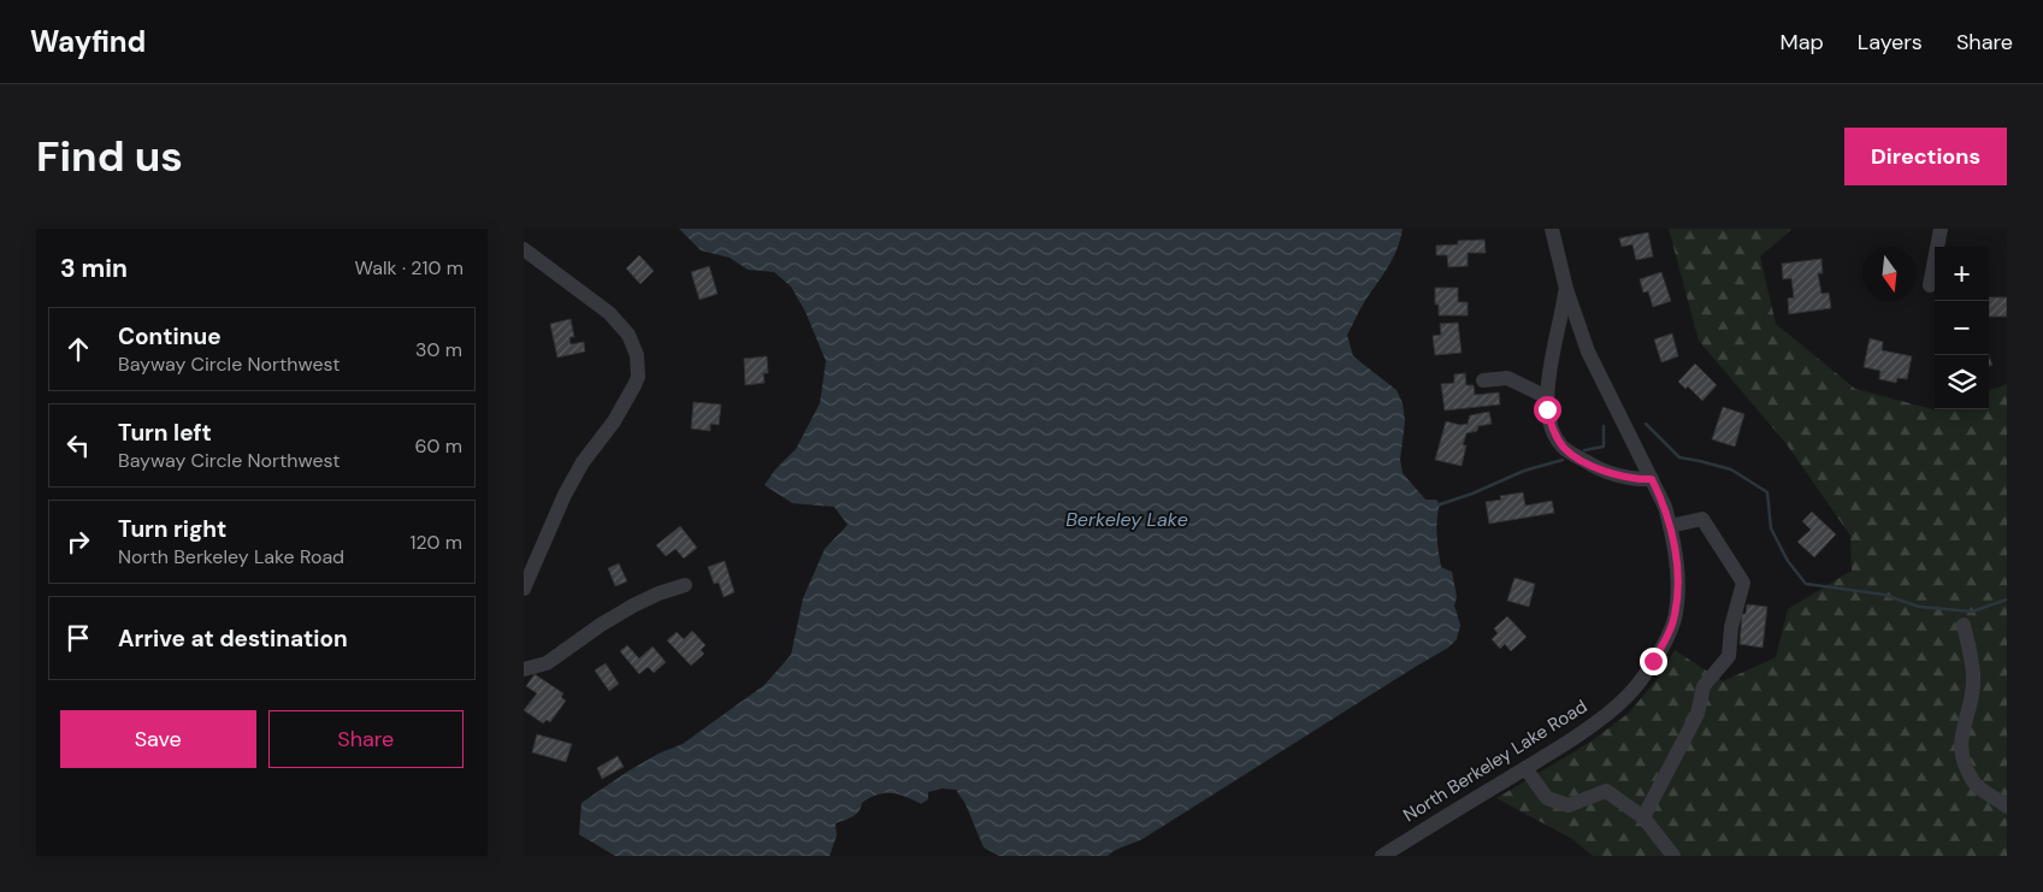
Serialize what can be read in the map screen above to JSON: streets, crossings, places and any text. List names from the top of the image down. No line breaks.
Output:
{"streets":{"street":["North Berkeley Lake Road"]},"water":["Berkeley Lake"],"north":"bottom","page":{"header":"Wayfind","nav":["Map","Layers","Share"],"buttons":["Directions",["Save","Share"]],"title":"Find us","heading":["3 min","Walk · 210 m"],"map_buttons":["+","−"],"list":[["Continue","Bayway Circle Northwest","30 m"],["Turn left","Bayway Circle Northwest","60 m"],["Turn right","North Berkeley Lake Road","120 m"],"Arrive at destination"]}}
